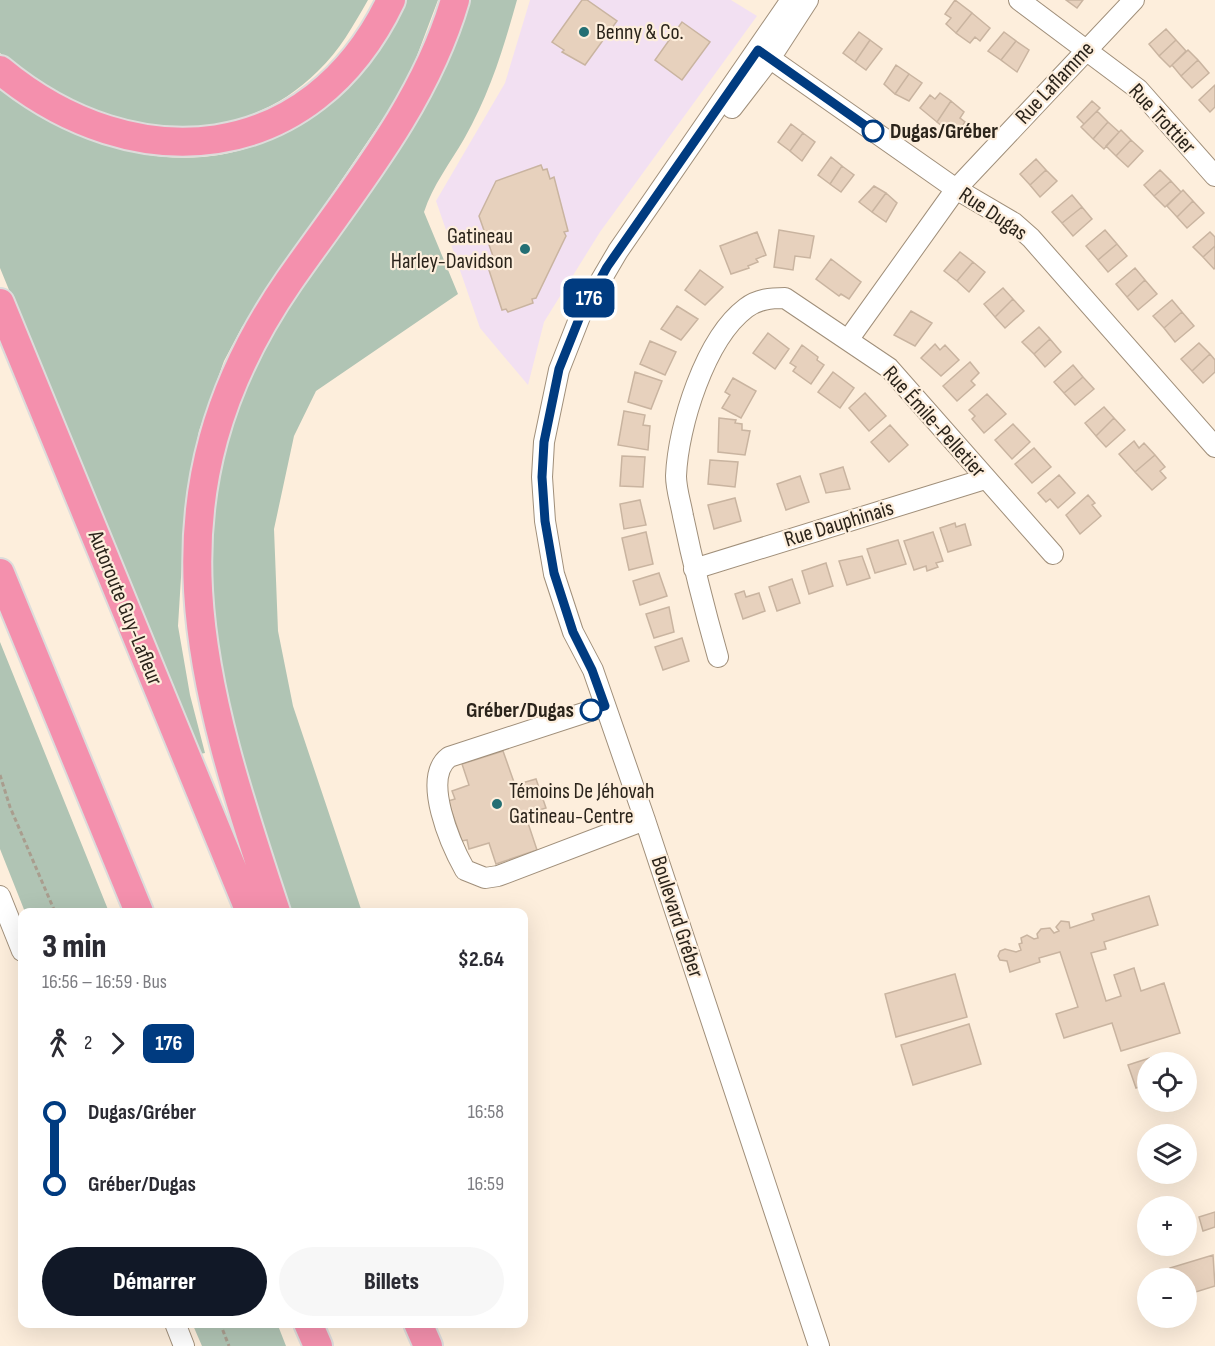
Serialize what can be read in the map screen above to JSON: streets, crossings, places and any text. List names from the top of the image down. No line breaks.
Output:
{"streets":{"highway":["Autoroute Guy-Lafleur"],"street":["Rue Laflamme","Rue Trottier","Rue Dugas","Rue Émile-Pelletier","Rue Dauphinais","Boulevard Gréber"]},"crossings":[["Rue Laflamme","Rue Trottier"],["Rue Laflamme","Rue Dugas"],["Rue Laflamme","Rue Émile-Pelletier"],["Rue Dugas","Boulevard Gréber"],["Rue Émile-Pelletier","Rue Dauphinais"]],"places":["Benny & Co.","Dugas/Gréber","Gatineau Harley-Davidson","Gréber/Dugas","Témoins De Jéhovah Gatineau-Centre"],"lines":["bus line 176"],"page":{"on_map":"176","heading":["3 min","16:56 – 16:59 · Bus","$2.64"],"legs":["2","176"],"map_buttons":["+","−"],"list":[{"name":"Dugas/Gréber","value":"16:58"},{"name":"Gréber/Dugas","value":"16:59"}],"buttons":["Démarrer","Billets"]}}
